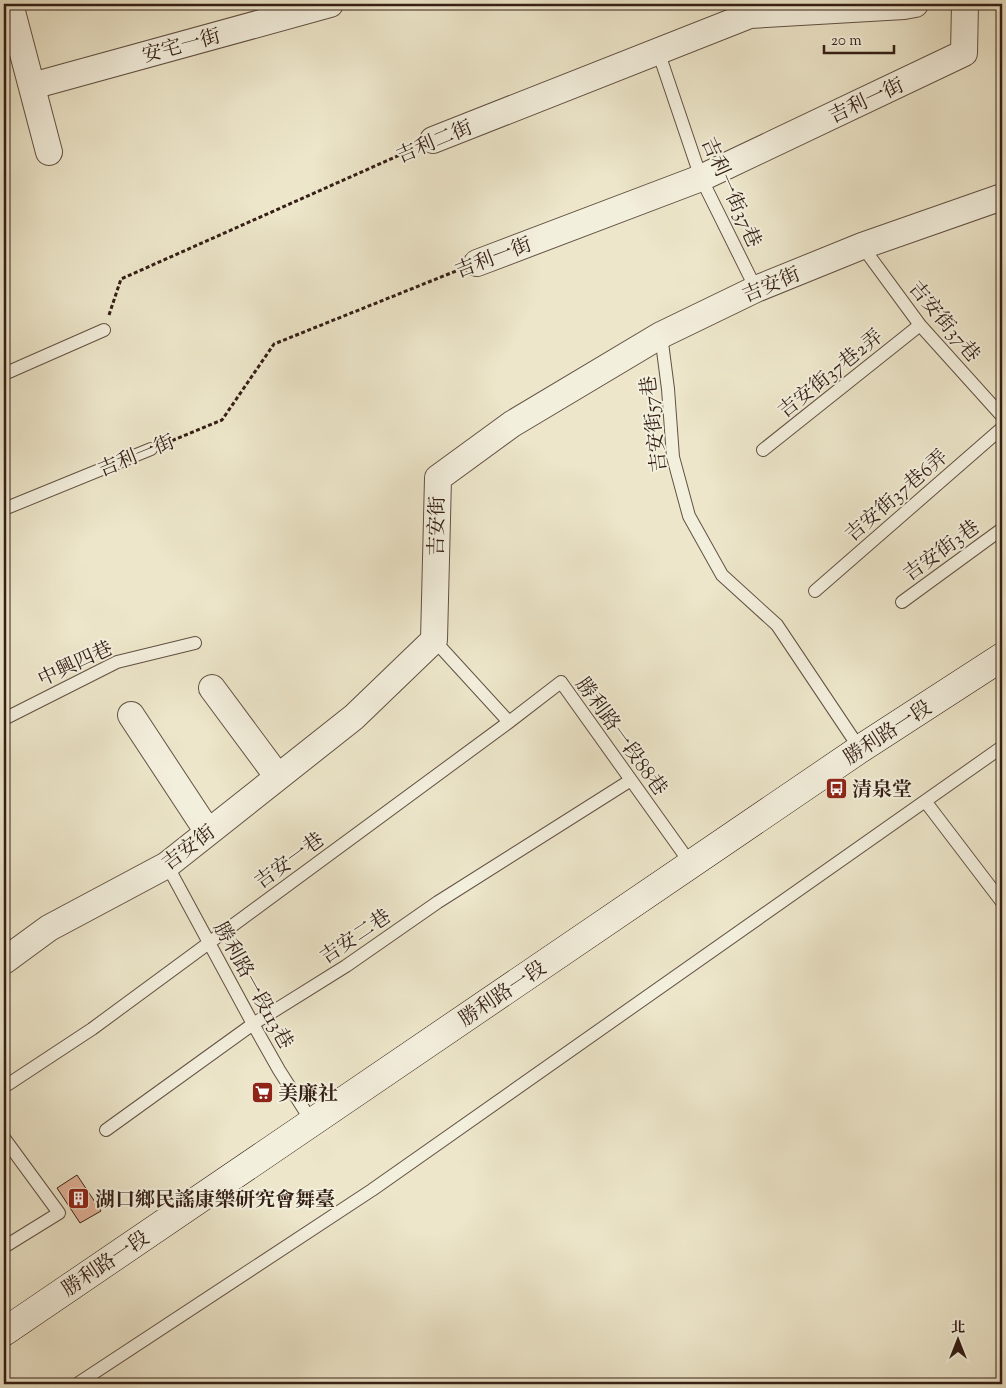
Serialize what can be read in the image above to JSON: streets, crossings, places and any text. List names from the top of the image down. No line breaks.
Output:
{"streets":{"main road":["勝利路一段"],"street":["安宅一街","吉利一街","吉利二街","吉安街"],"lane":["吉利一街37巷","吉安街37巷","吉安街37巷2弄","吉安街57巷","吉安街37巷6弄","吉安街3巷","中興四巷","勝利路一段88巷","吉安一巷","吉安二巷","勝利路一段113巷"]},"crossings":[["吉利一街","吉利一街37巷"],["吉利二街","吉利一街37巷"],["吉利一街37巷","吉安街"],["吉安街","吉安街37巷"],["吉安街","吉安街57巷"],["吉安街","勝利路一段113巷"],["吉安街37巷","吉安街37巷2弄"],["吉安街57巷","勝利路一段"],["勝利路一段","勝利路一段88巷"],["勝利路一段","勝利路一段113巷"],["勝利路一段88巷","吉安一巷"],["勝利路一段88巷","吉安二巷"],["吉安一巷","勝利路一段113巷"],["吉安二巷","勝利路一段113巷"]],"places":{"bus stop":["清泉堂"],"supermarket":["美廉社"],"building":["湖口鄉民謠康樂研究會舞臺"]},"scale_bar":"20 m","north":"top"}
